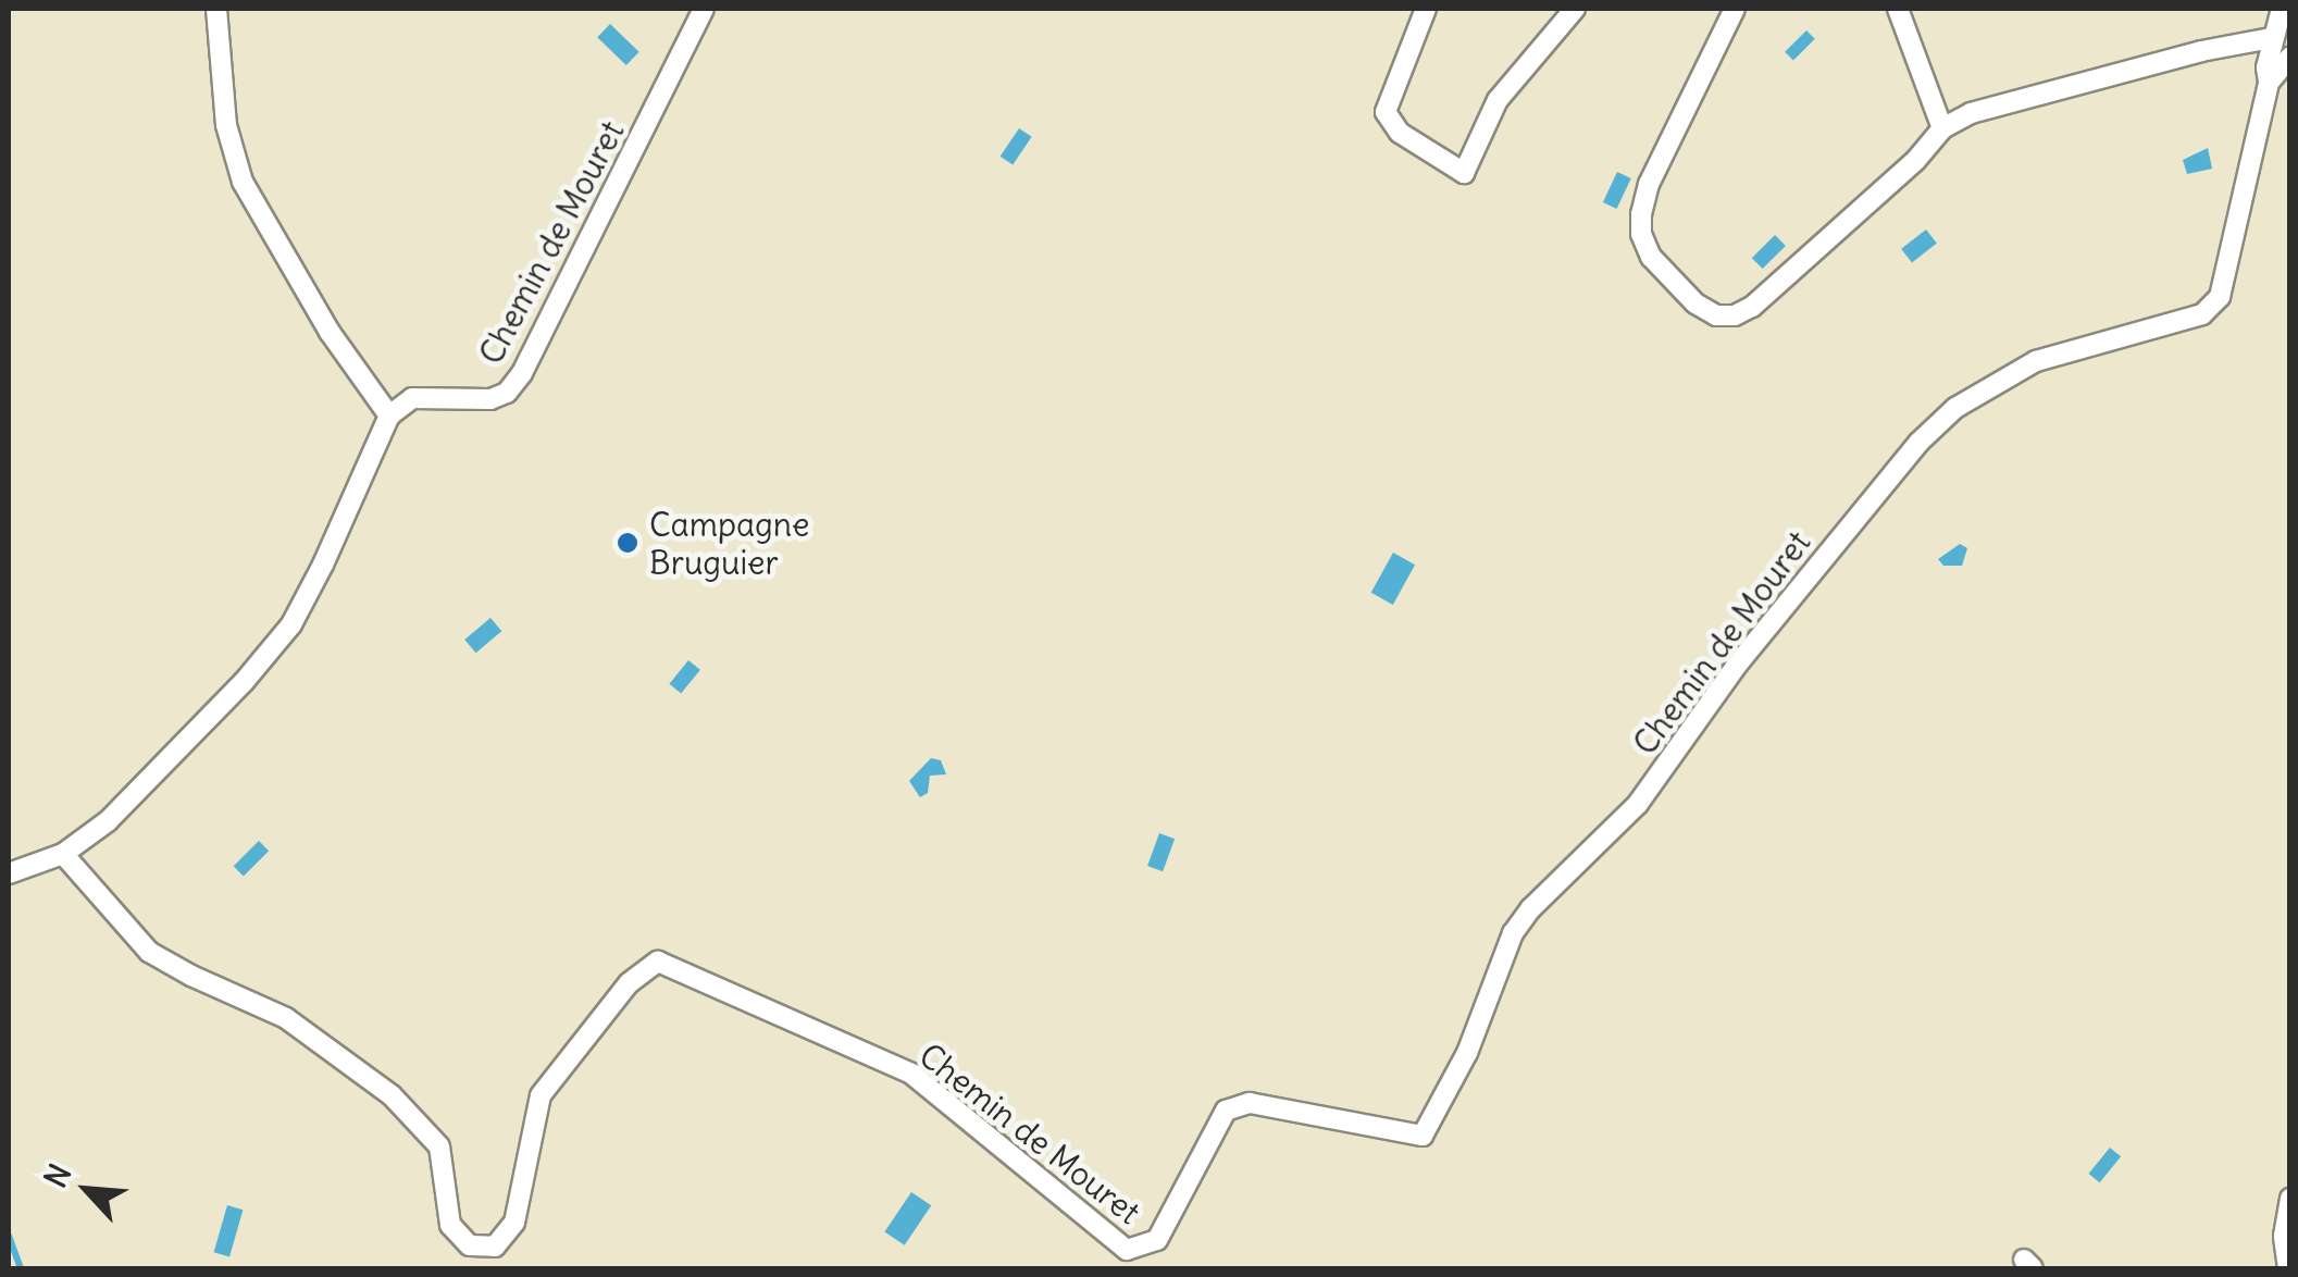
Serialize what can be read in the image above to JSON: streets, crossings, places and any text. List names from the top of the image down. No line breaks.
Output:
{"streets":{"street":["Chemin de Mouret"]},"places":["Campagne Bruguier"],"north":"top left"}
